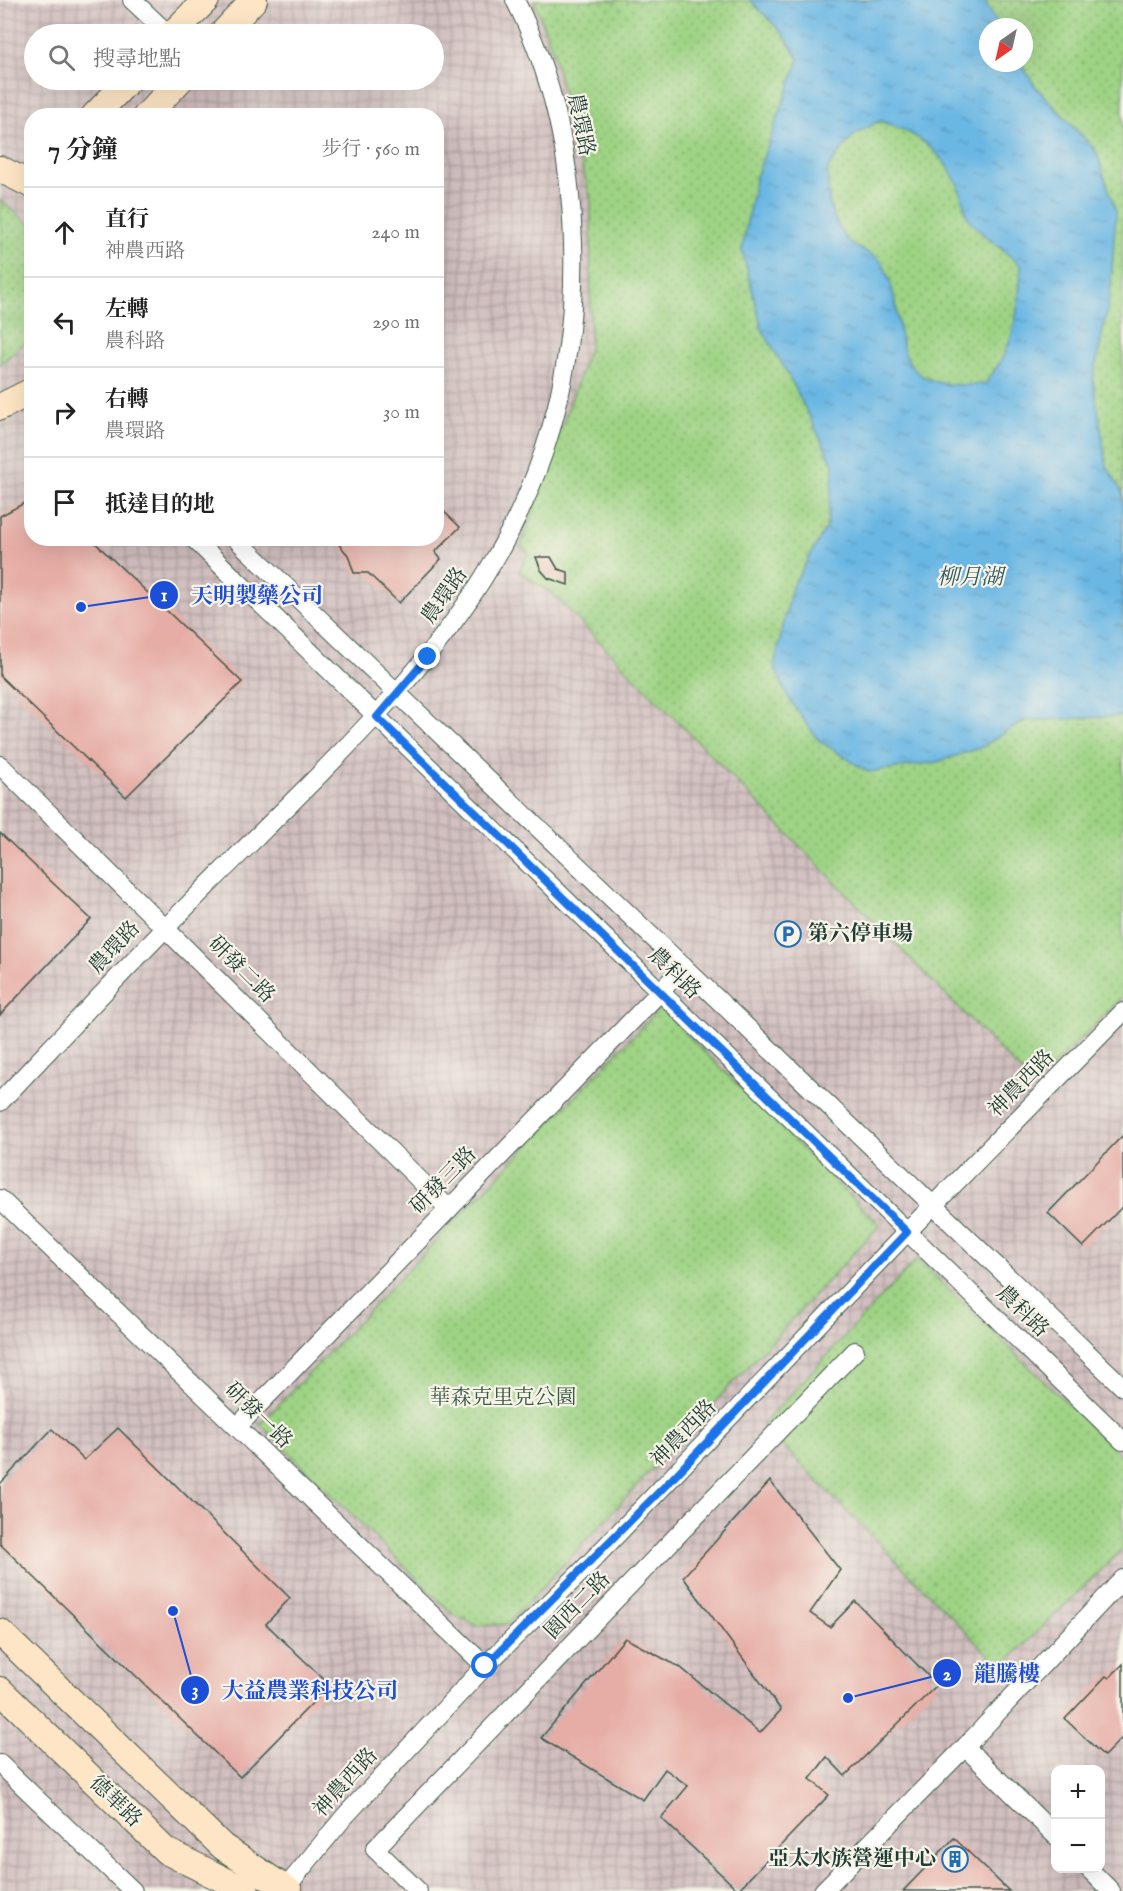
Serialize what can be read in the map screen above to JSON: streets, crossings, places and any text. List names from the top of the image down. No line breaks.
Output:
{"streets":{"street":["農環路","研發二路","農科路","神農西路","研發三路","研發一路","園西二路","德華路"]},"crossings":[["農環路","研發二路"],["農環路","農科路"],["研發二路","研發三路"],["農科路","神農西路"],["農科路","研發三路"],["神農西路","研發一路"],["研發三路","研發一路"]],"water":["柳月湖"],"parks":["華森克里克公園"],"places":{"other":["天明製藥公司","大益農業科技公司","龍騰樓"],"parking":["第六停車場"],"building":["亞太水族營運中心"]},"north":"bottom left","page":{"search":"搜尋地點","heading":["7 分鐘","步行 · 560 m"],"list":[["直行","神農西路","240 m"],["左轉","農科路","290 m"],["右轉","農環路","30 m"],"抵達目的地"],"map_buttons":["+","−"]}}
